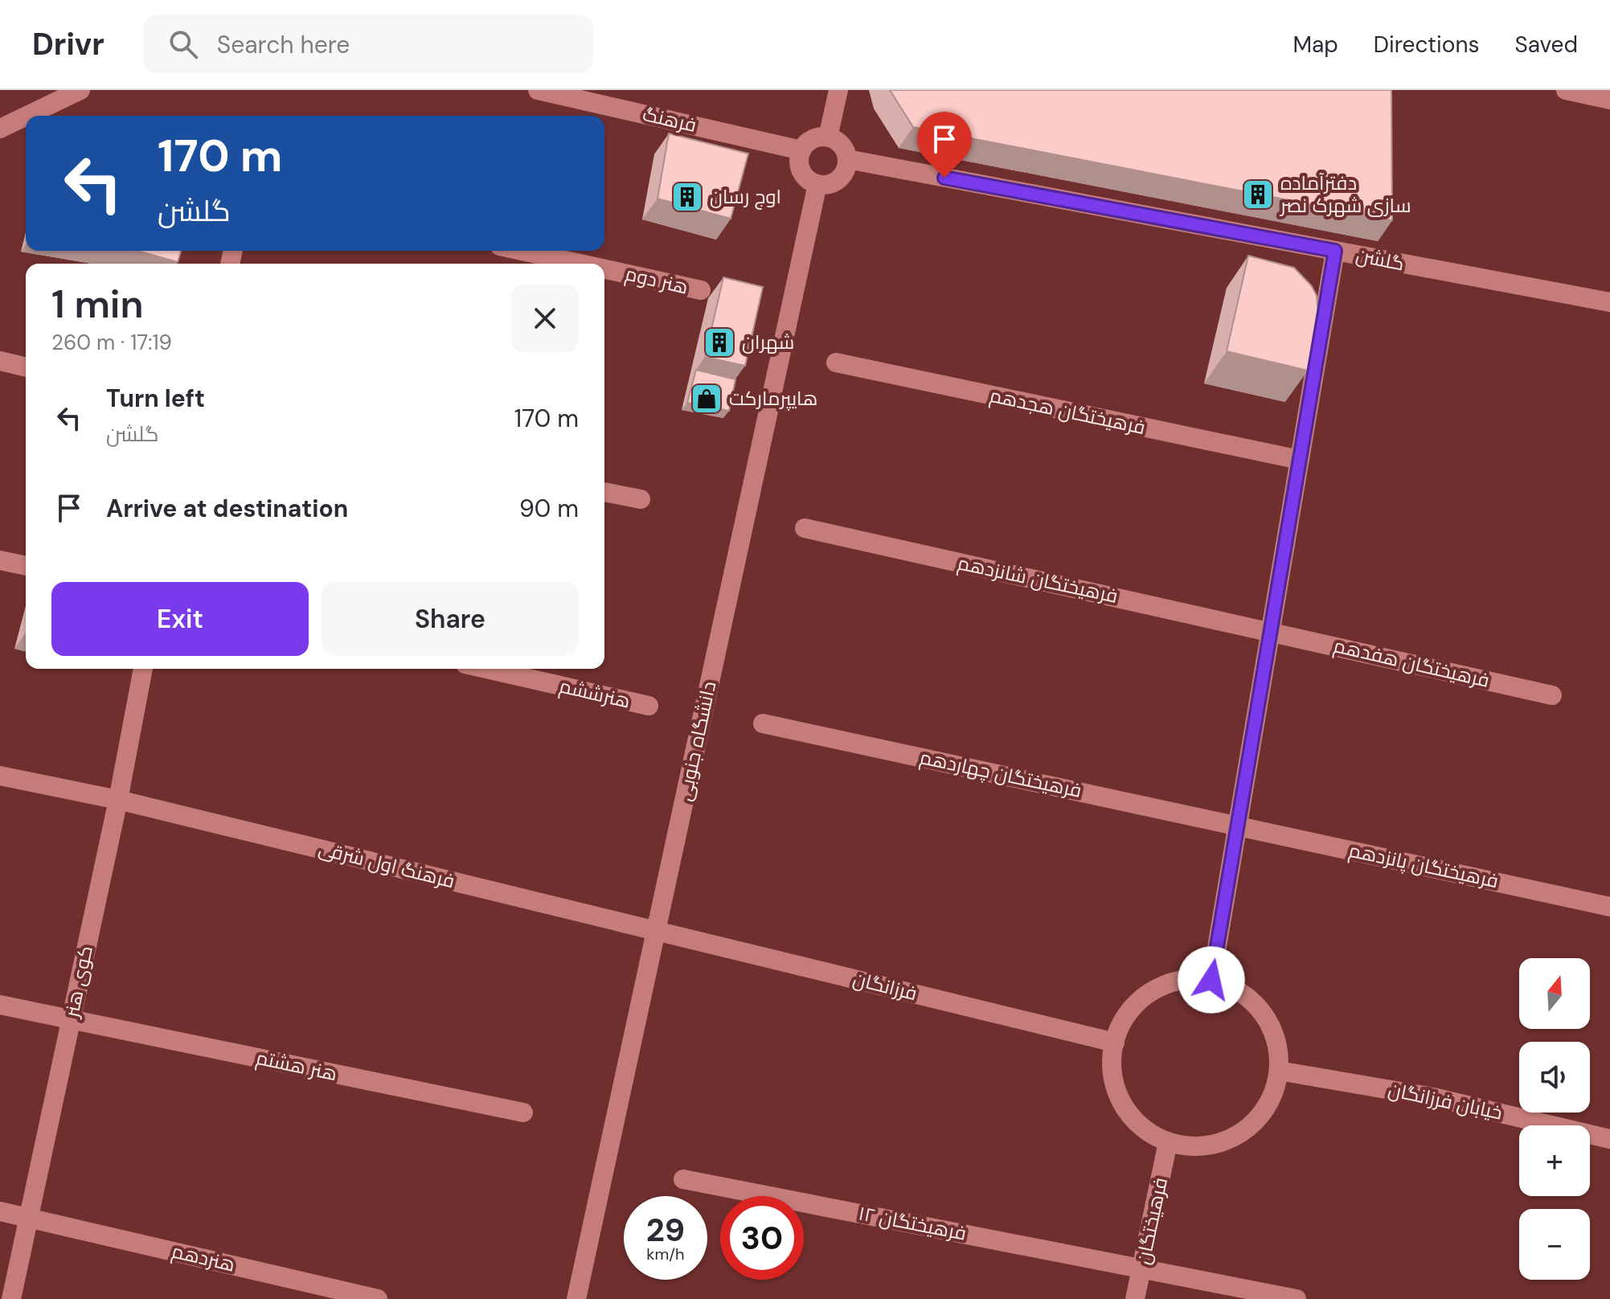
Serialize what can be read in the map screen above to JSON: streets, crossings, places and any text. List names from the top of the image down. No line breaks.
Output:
{"streets":{"street":["فرهنگ","گلشن","هنر دوم","فرهیختگان هجدهم","فرهیختگان شانزدهم","فرهیختگان هفدهم","هنرششم","دانشگاه جنوبی","فرهیختگان چهاردهم","فرهنگ اول شرقی","فرهیختگان پانزدهم","کوی هنر","فرزانگان","هنر هشتم","خیابان فرزانگان","فرهیختگان","فرهیختگان ۱۲","هنردهم"]},"crossings":[["فرهنگ","گلشن"],["فرهنگ","دانشگاه جنوبی"],["گلشن","دانشگاه جنوبی"],["فرهیختگان شانزدهم","فرهیختگان هفدهم"],["دانشگاه جنوبی","فرهنگ اول شرقی"],["دانشگاه جنوبی","فرزانگان"],["فرهیختگان چهاردهم","فرهیختگان پانزدهم"],["فرهنگ اول شرقی","کوی هنر"],["فرهنگ اول شرقی","فرزانگان"],["کوی هنر","هنر هشتم"],["کوی هنر","هنردهم"],["فرزانگان","خیابان فرزانگان"],["فرزانگان","فرهیختگان"],["خیابان فرزانگان","فرهیختگان"],["فرهیختگان","فرهیختگان ۱۲"]],"places":{"building":["دفترآماده سازی شهرک نصر","اوج رسان","شهران"],"shop":["هایپرمارکت"]},"north":"top","page":{"header":"Drivr","search":"Search here","nav":["Map","Directions","Saved"],"turn":["170 m","گلشن"],"heading":["1 min","260 m · 17:19"],"list":[{"name":"Turn left","note":"گلشن","value":"170 m"},{"name":"Arrive at destination","value":"90 m"}],"buttons":["Exit","Share"],"map_buttons":["+","−"],"speed":"29 km/h","limit":"30"}}
